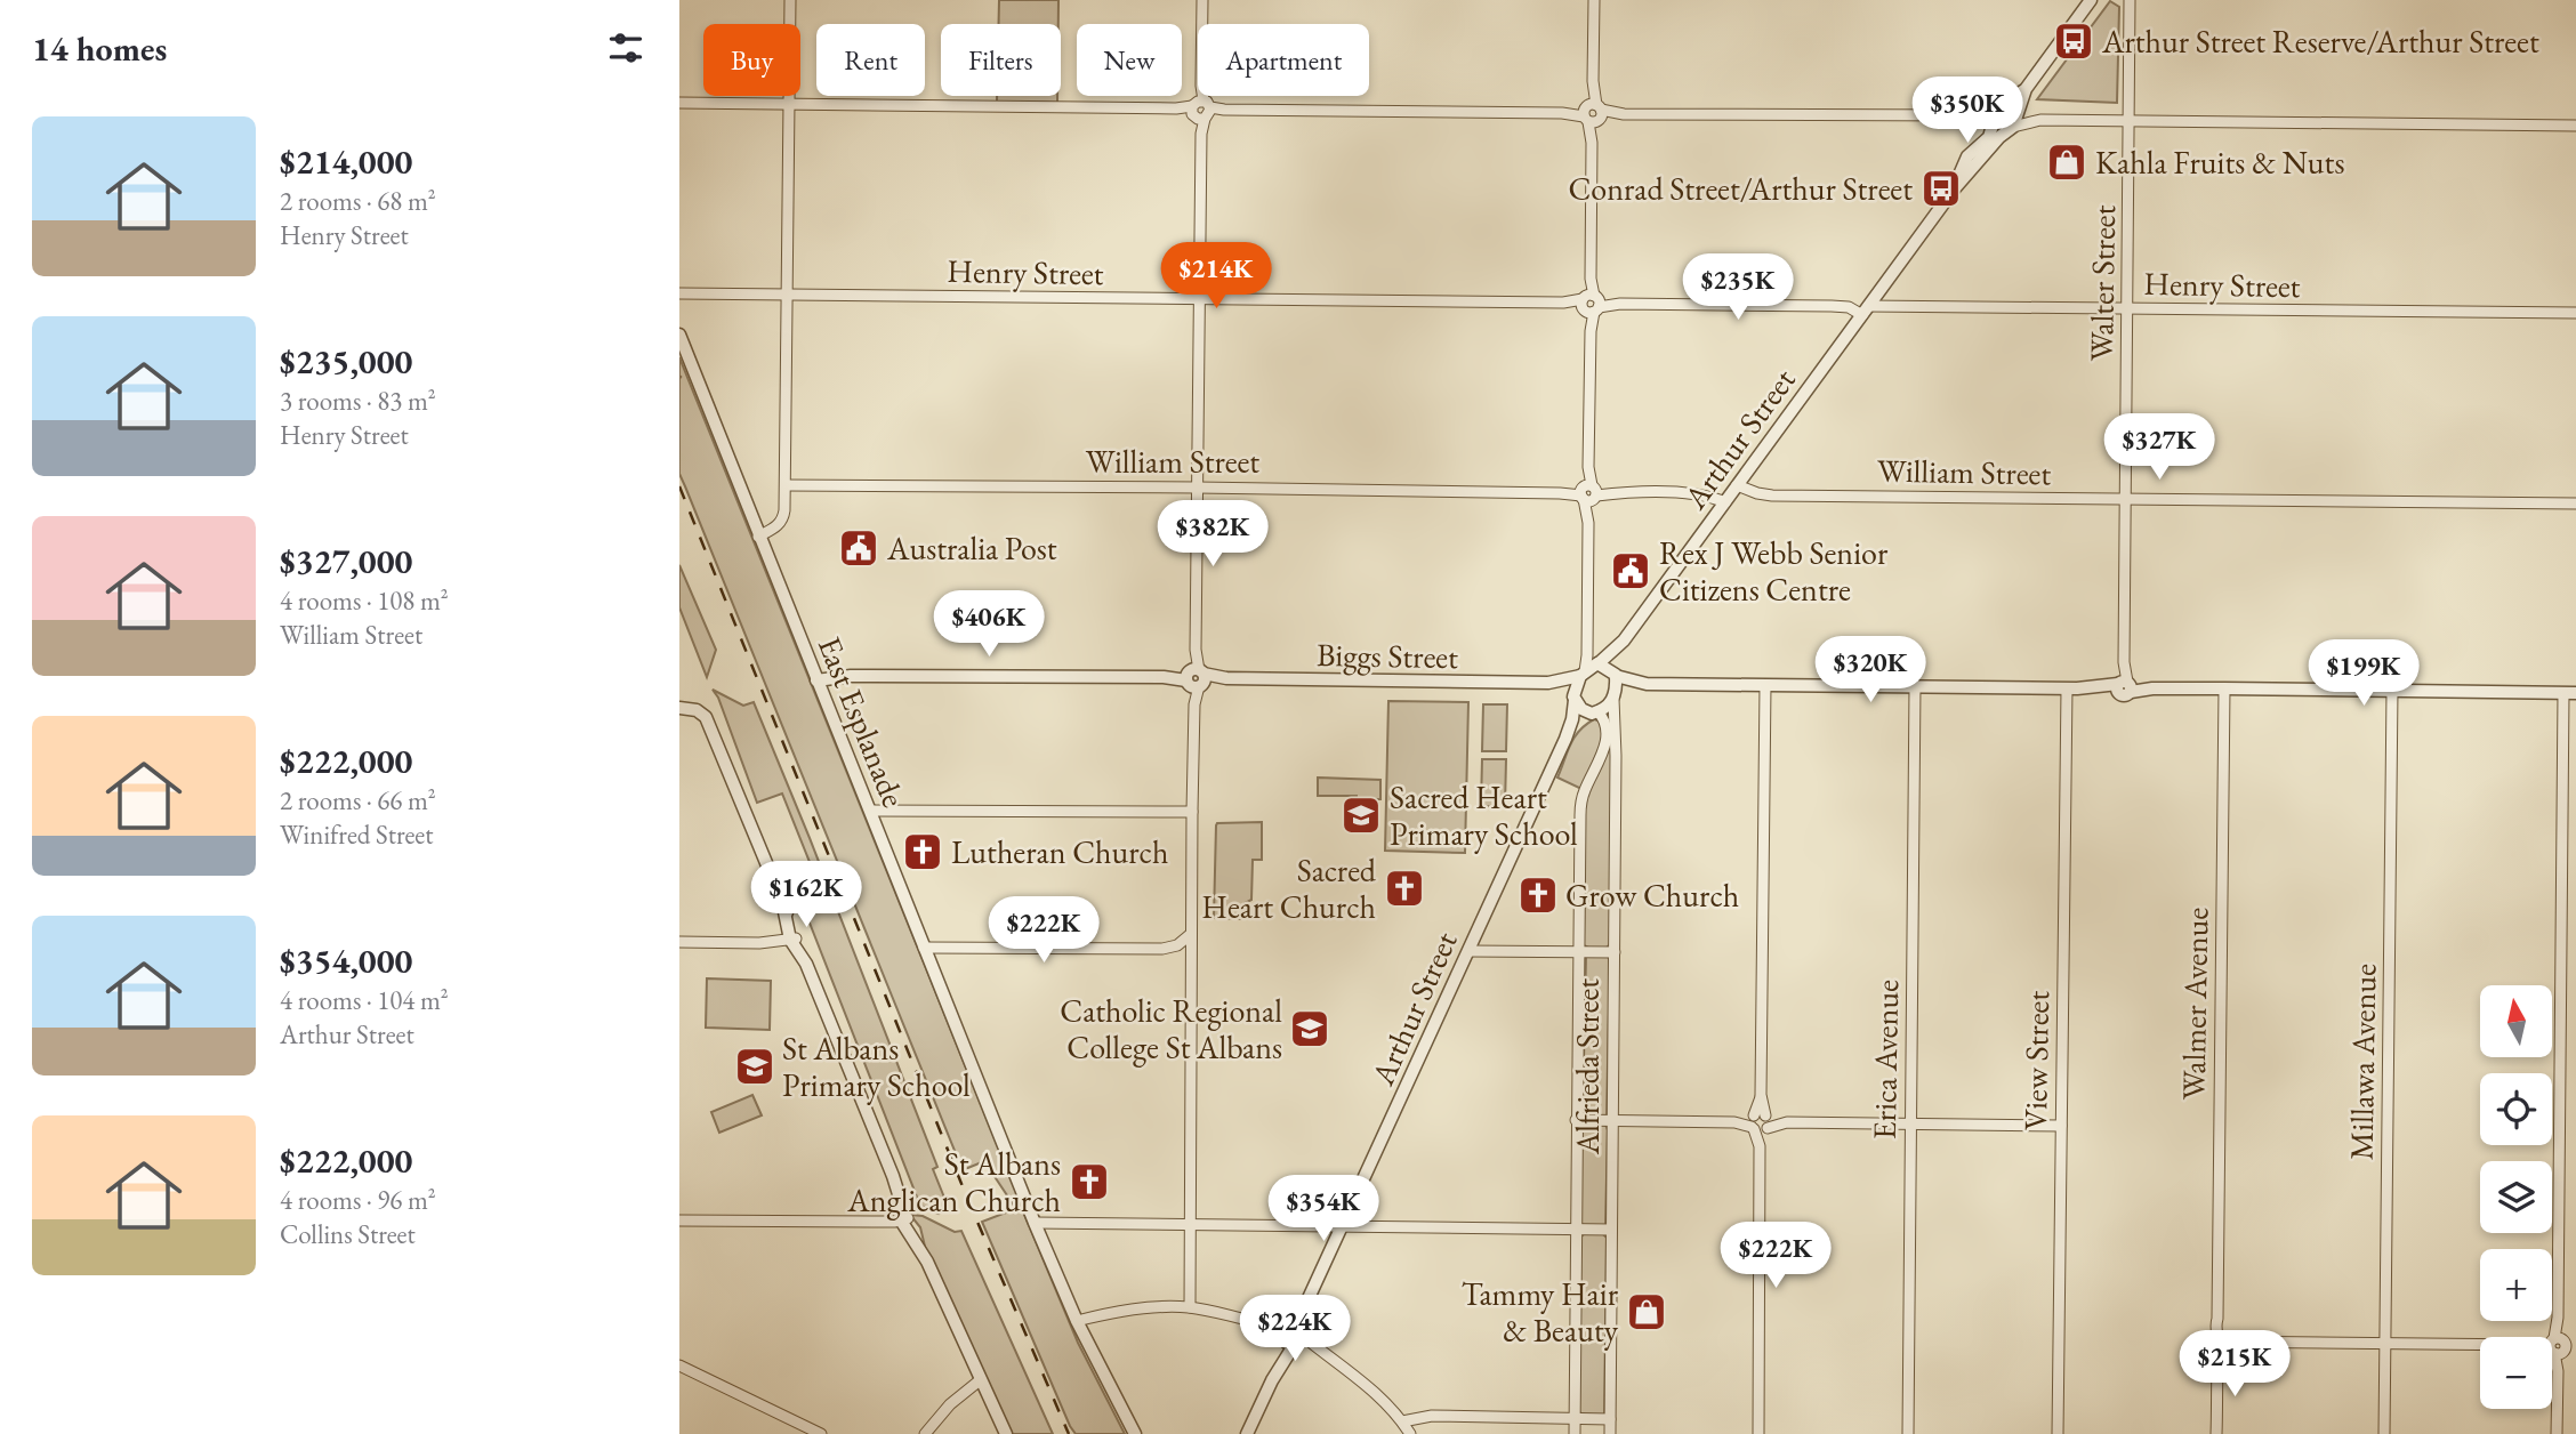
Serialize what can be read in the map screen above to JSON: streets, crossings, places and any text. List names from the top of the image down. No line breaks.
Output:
{"streets":{"street":["Henry Street","Walter Street","Arthur Street","William Street","Biggs Street","East Esplanade","Walmer Avenue","Erica Avenue","View Street","Millawa Avenue","Alfrieda Street"]},"crossings":[["Henry Street","Walter Street"],["Henry Street","Arthur Street"],["Walter Street","William Street"],["Arthur Street","William Street"],["Arthur Street","Biggs Street"],["Arthur Street","Alfrieda Street"],["Biggs Street","East Esplanade"],["Biggs Street","Alfrieda Street"]],"places":{"bus stop":["Arthur Street Reserve/Arthur Street","Conrad Street/Arthur Street"],"shop":["Kahla Fruits & Nuts","Tammy Hair & Beauty"],"public building":["Australia Post","Rex J Webb Senior Citizens Centre"],"school or university":["Sacred Heart Primary School","Catholic Regional College St Albans","St Albans Primary School"],"church":["Lutheran Church","Sacred Heart Church","Grow Church","St Albans Anglican Church"]},"north":"top","page":{"heading":"14 homes","chip":["Buy","Rent","Filters","New","Apartment"],"price":["$350K","$214K","$235K","$327K","$382K","$406K","$320K","$199K","$162K","$222K","$354K","$222K","$224K","$215K"],"list":[{"name":"$214,000","note":"2 rooms · 68 m² · Henry Street"},{"name":"$235,000","note":"3 rooms · 83 m² · Henry Street"},{"name":"$327,000","note":"4 rooms · 108 m² · William Street"},{"name":"$222,000","note":"2 rooms · 66 m² · Winifred Street"},{"name":"$354,000","note":"4 rooms · 104 m² · Arthur Street"},{"name":"$222,000","note":"4 rooms · 96 m² · Collins Street"}],"map_buttons":["+","−"]}}
